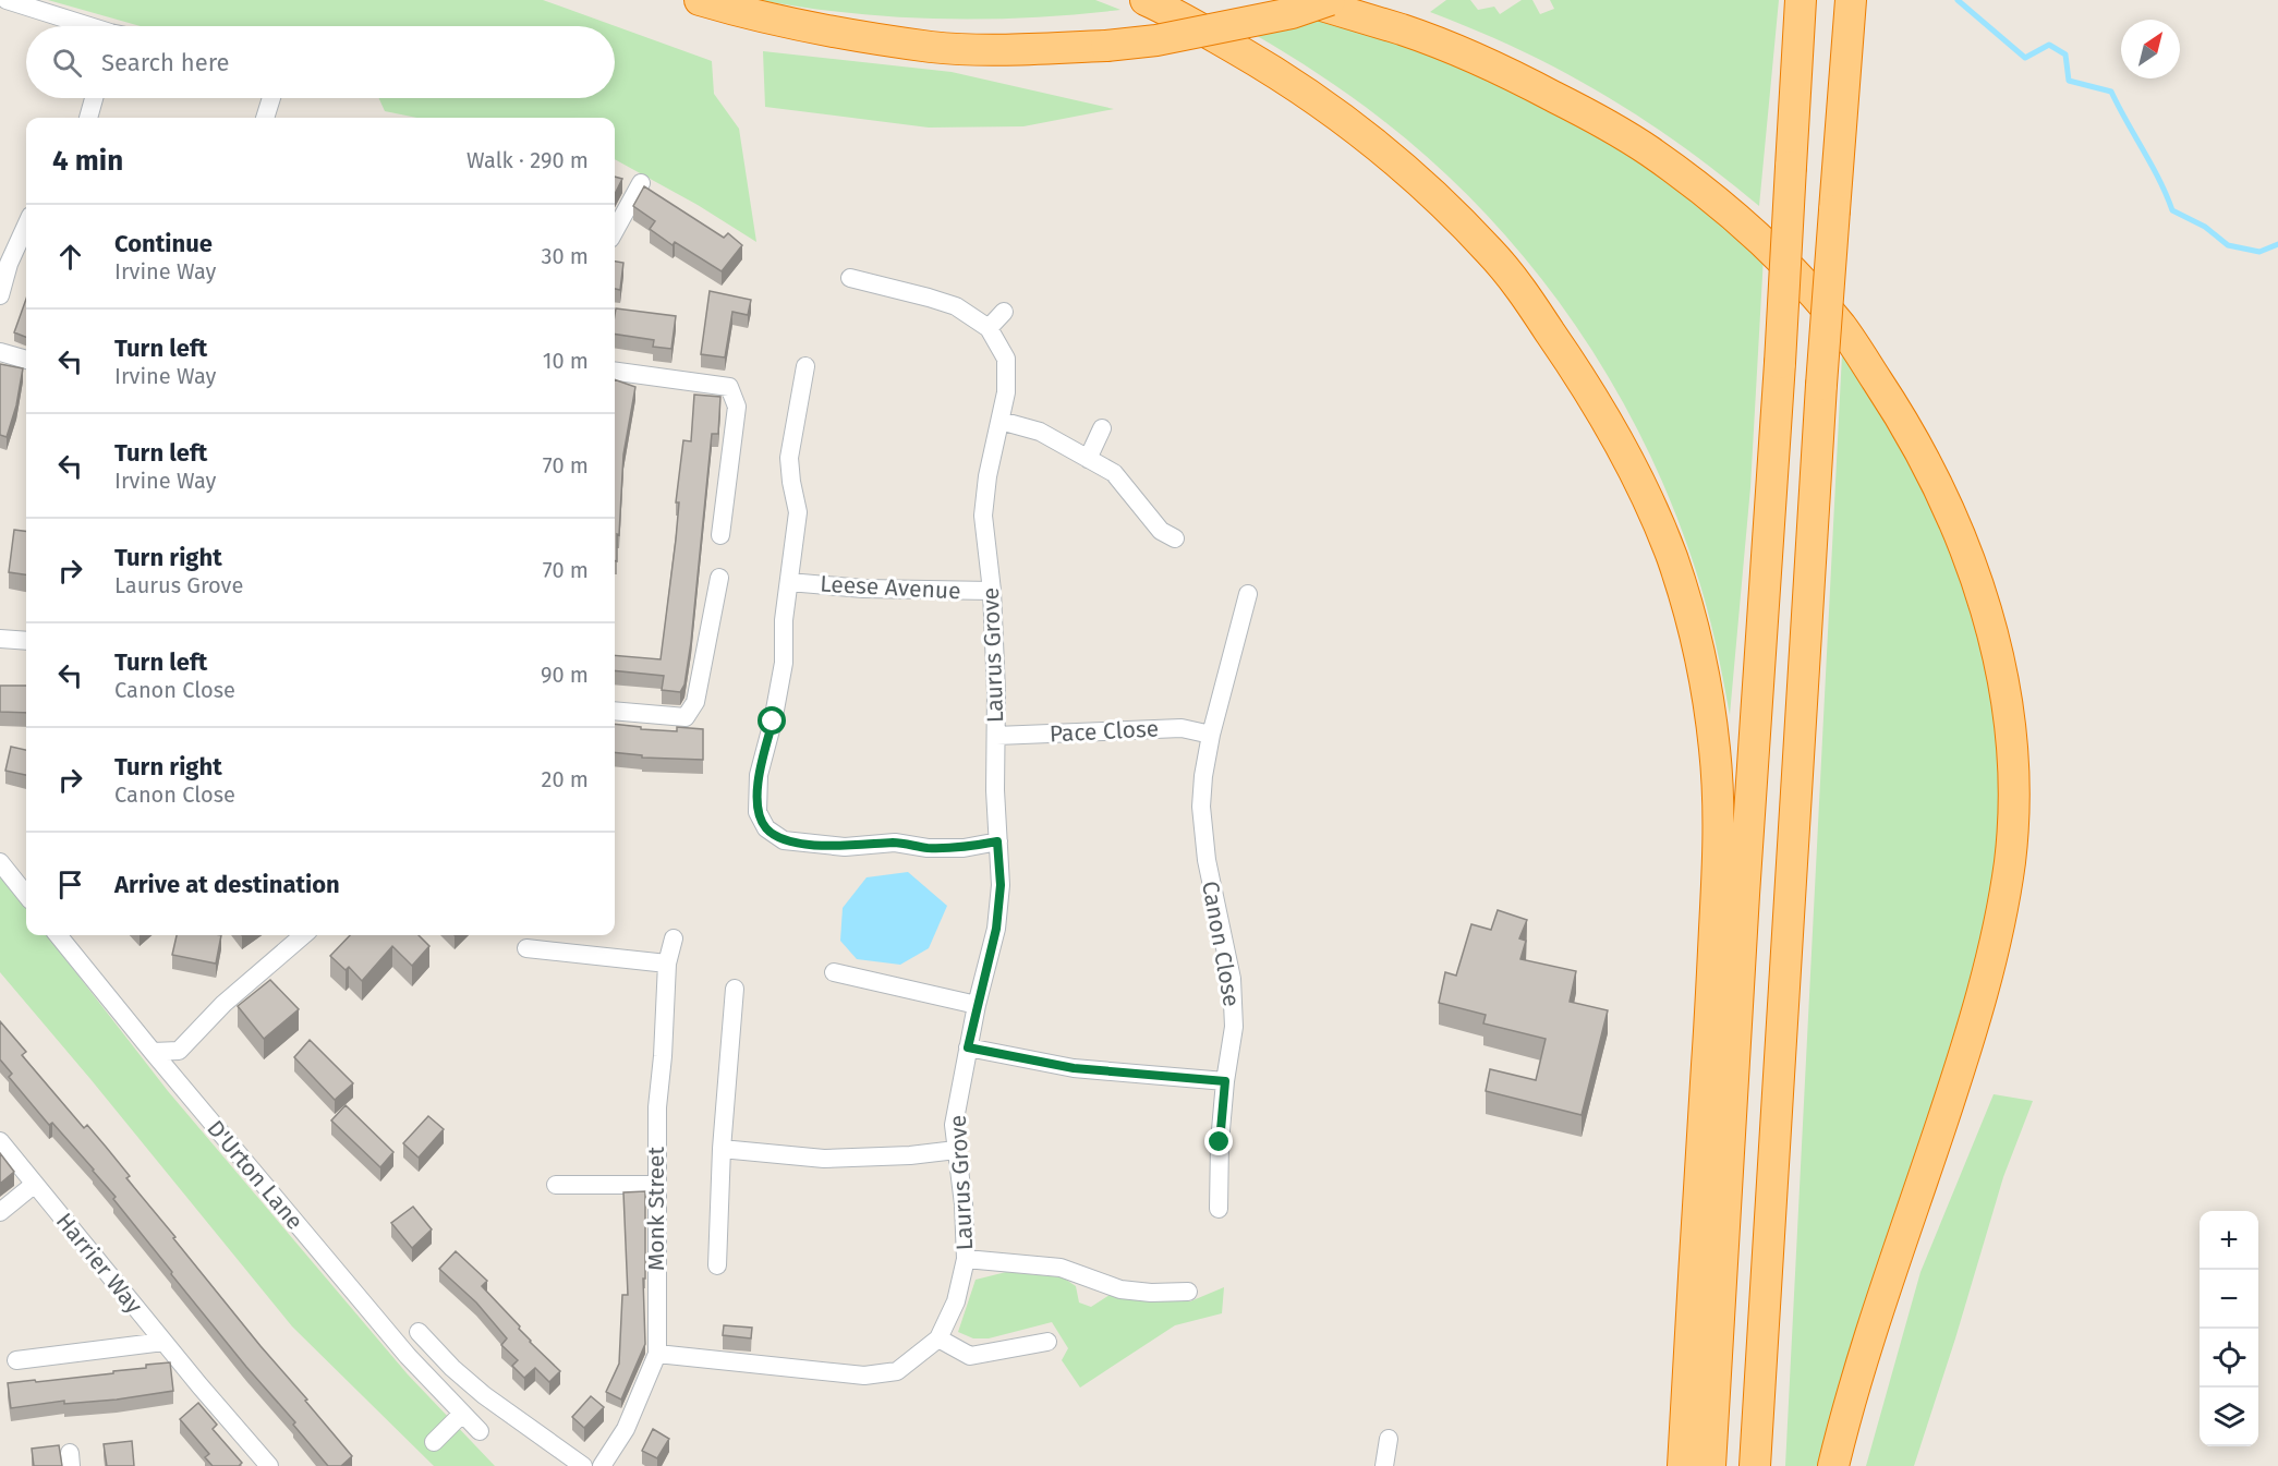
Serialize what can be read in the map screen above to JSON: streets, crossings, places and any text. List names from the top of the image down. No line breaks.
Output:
{"streets":{"street":["Leese Avenue","Laurus Grove","Pace Close","Canon Close","D'Urton Lane","Monk Street","Harrier Way"]},"crossings":[["Leese Avenue","Laurus Grove"],["Laurus Grove","Pace Close"],["Laurus Grove","Monk Street"],["Pace Close","Canon Close"]],"north":"top right","page":{"search":"Search here","heading":["4 min","Walk · 290 m"],"list":[["Continue","Irvine Way","30 m"],["Turn left","Irvine Way","10 m"],["Turn left","Irvine Way","70 m"],["Turn right","Laurus Grove","70 m"],["Turn left","Canon Close","90 m"],["Turn right","Canon Close","20 m"],"Arrive at destination"],"map_buttons":["+","−"]}}
